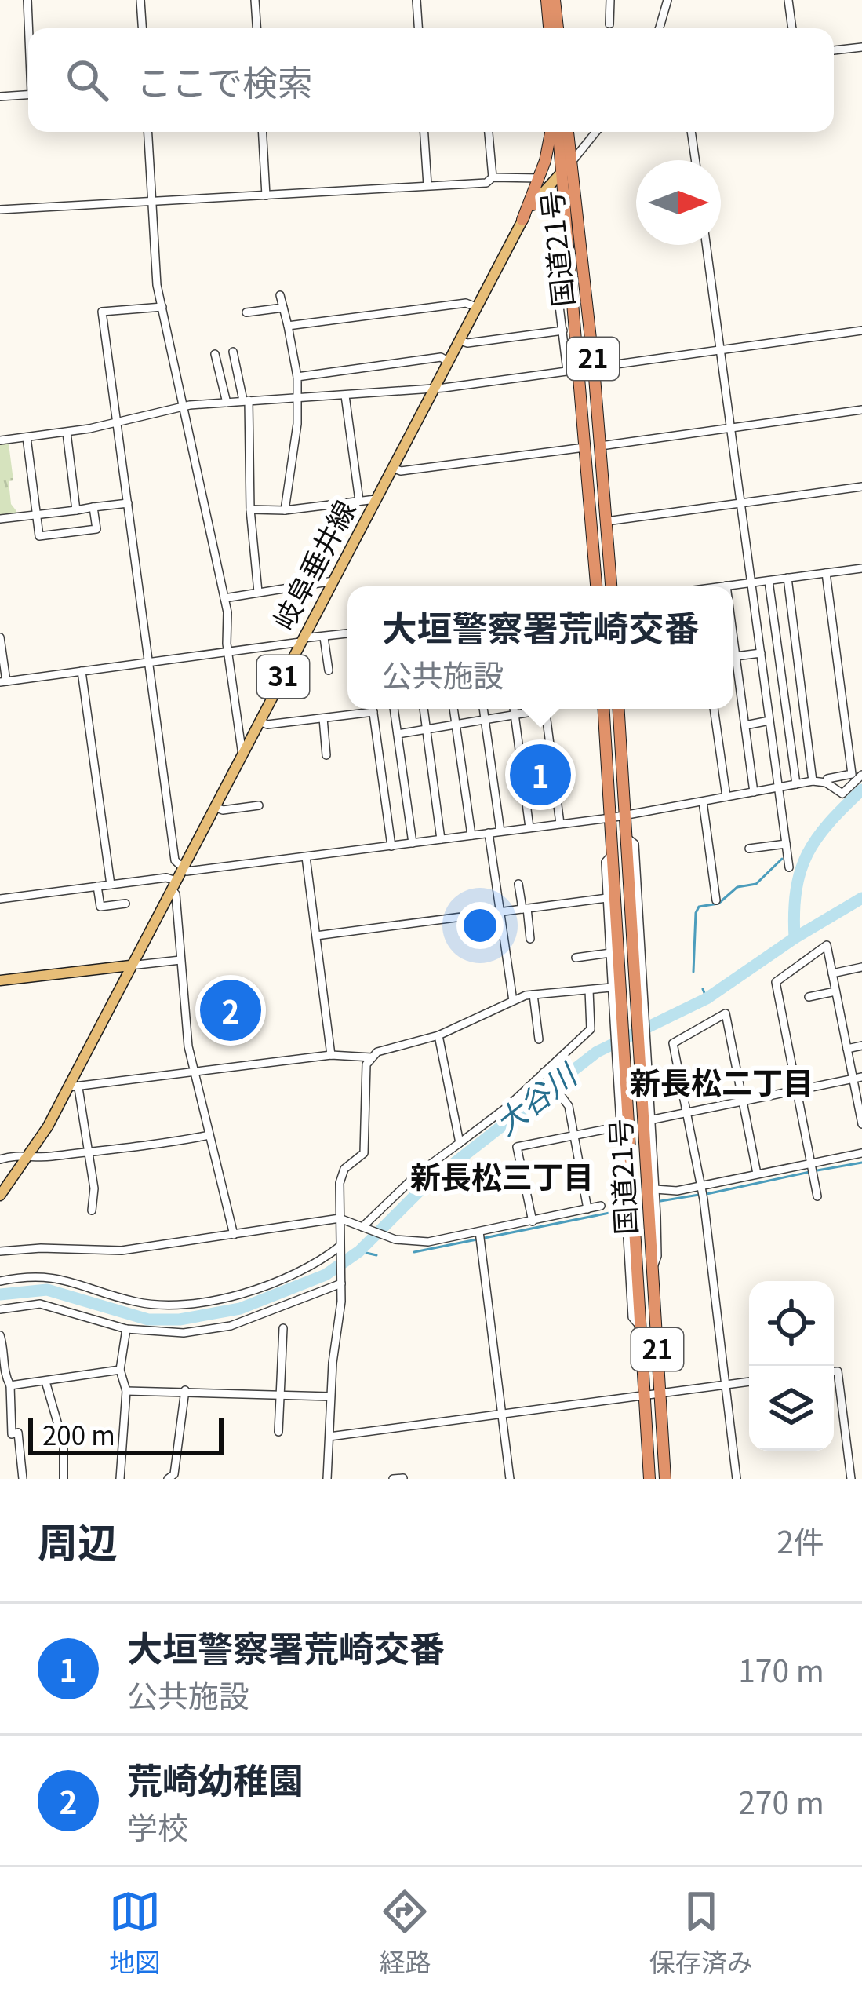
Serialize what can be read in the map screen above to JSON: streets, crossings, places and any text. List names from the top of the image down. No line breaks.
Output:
{"streets":{"highway":["国道21号","21"],"main road":["岐阜垂井線","31"]},"crossings":[["国道21号","21"],["国道21号","岐阜垂井線"],["21","岐阜垂井線"]],"districts":["新長松二丁目","新長松三丁目"],"water":["大谷川"],"scale_bar":"200 m","north":"right","page":{"search":"ここで検索","popup":["大垣警察署荒崎交番","公共施設"],"pins":["1","2"],"scale":"200 m","heading":["周辺","2件"],"list":[{"mark":"1","name":"大垣警察署荒崎交番","note":"公共施設","value":"170 m"},{"mark":"2","name":"荒崎幼稚園","note":"学校","value":"270 m"}],"nav":["地図","経路","保存済み"]}}
